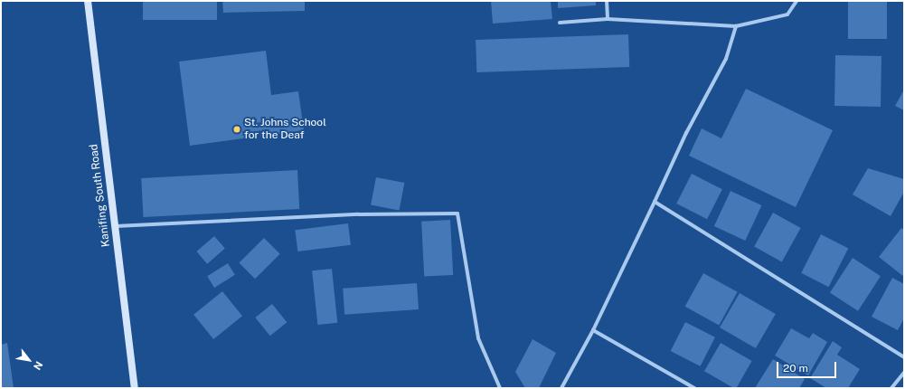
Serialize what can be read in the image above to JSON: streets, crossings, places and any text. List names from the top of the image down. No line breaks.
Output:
{"streets":{"street":["Kanifing South Road"]},"places":["St. Johns School for the Deaf"],"scale_bar":"20 m","north":"bottom right"}
